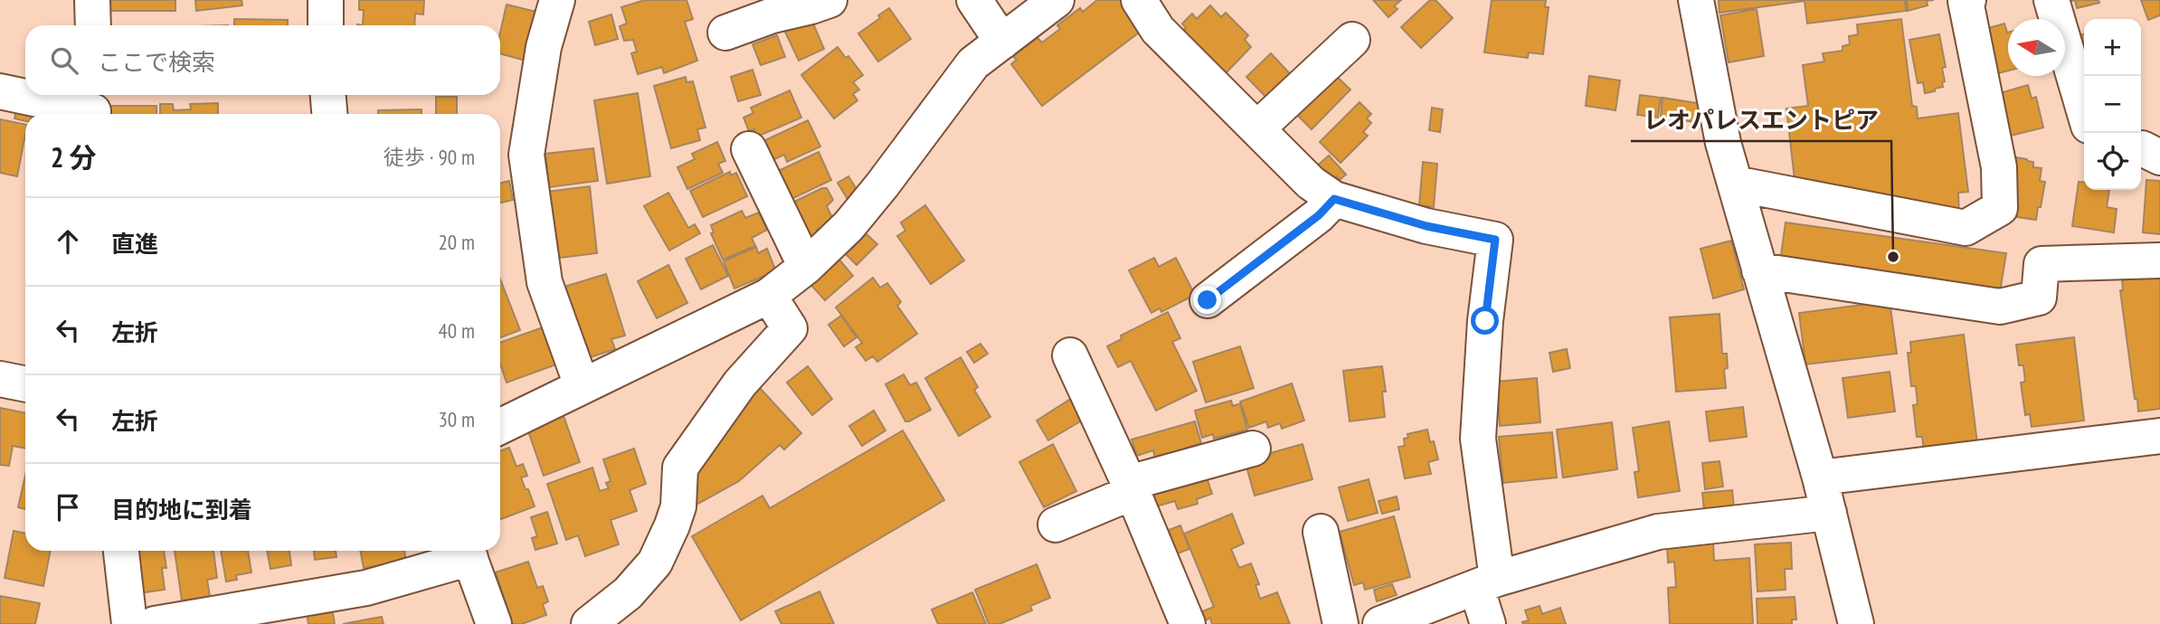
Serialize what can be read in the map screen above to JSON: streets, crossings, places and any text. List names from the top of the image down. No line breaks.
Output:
{"places":["レオパレスエントピア"],"north":"left","page":{"map_buttons":["+","−"],"search":"ここで検索","heading":["2 分","徒歩 · 90 m"],"list":[["直進","20 m"],["左折","40 m"],["左折","30 m"],"目的地に到着"]}}
